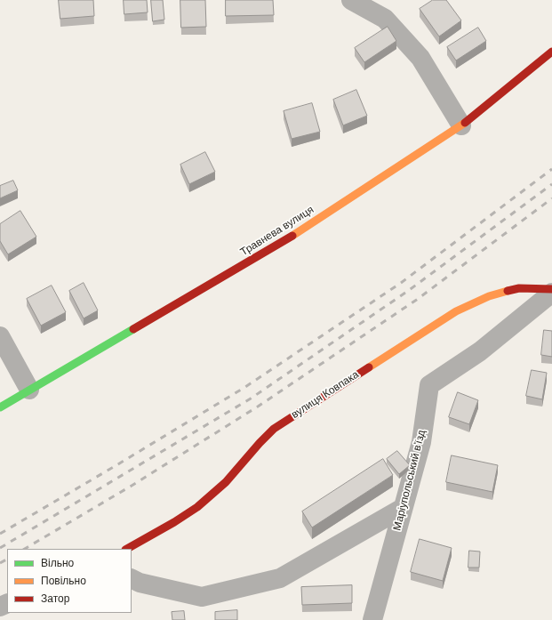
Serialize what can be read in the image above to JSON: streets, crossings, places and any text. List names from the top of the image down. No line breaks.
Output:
{"streets":{"street":["Травнева вулиця","вулиця Ковпака","Маріупольський в'їзд"]},"legend":["Вільно","Повільно","Затор"]}
